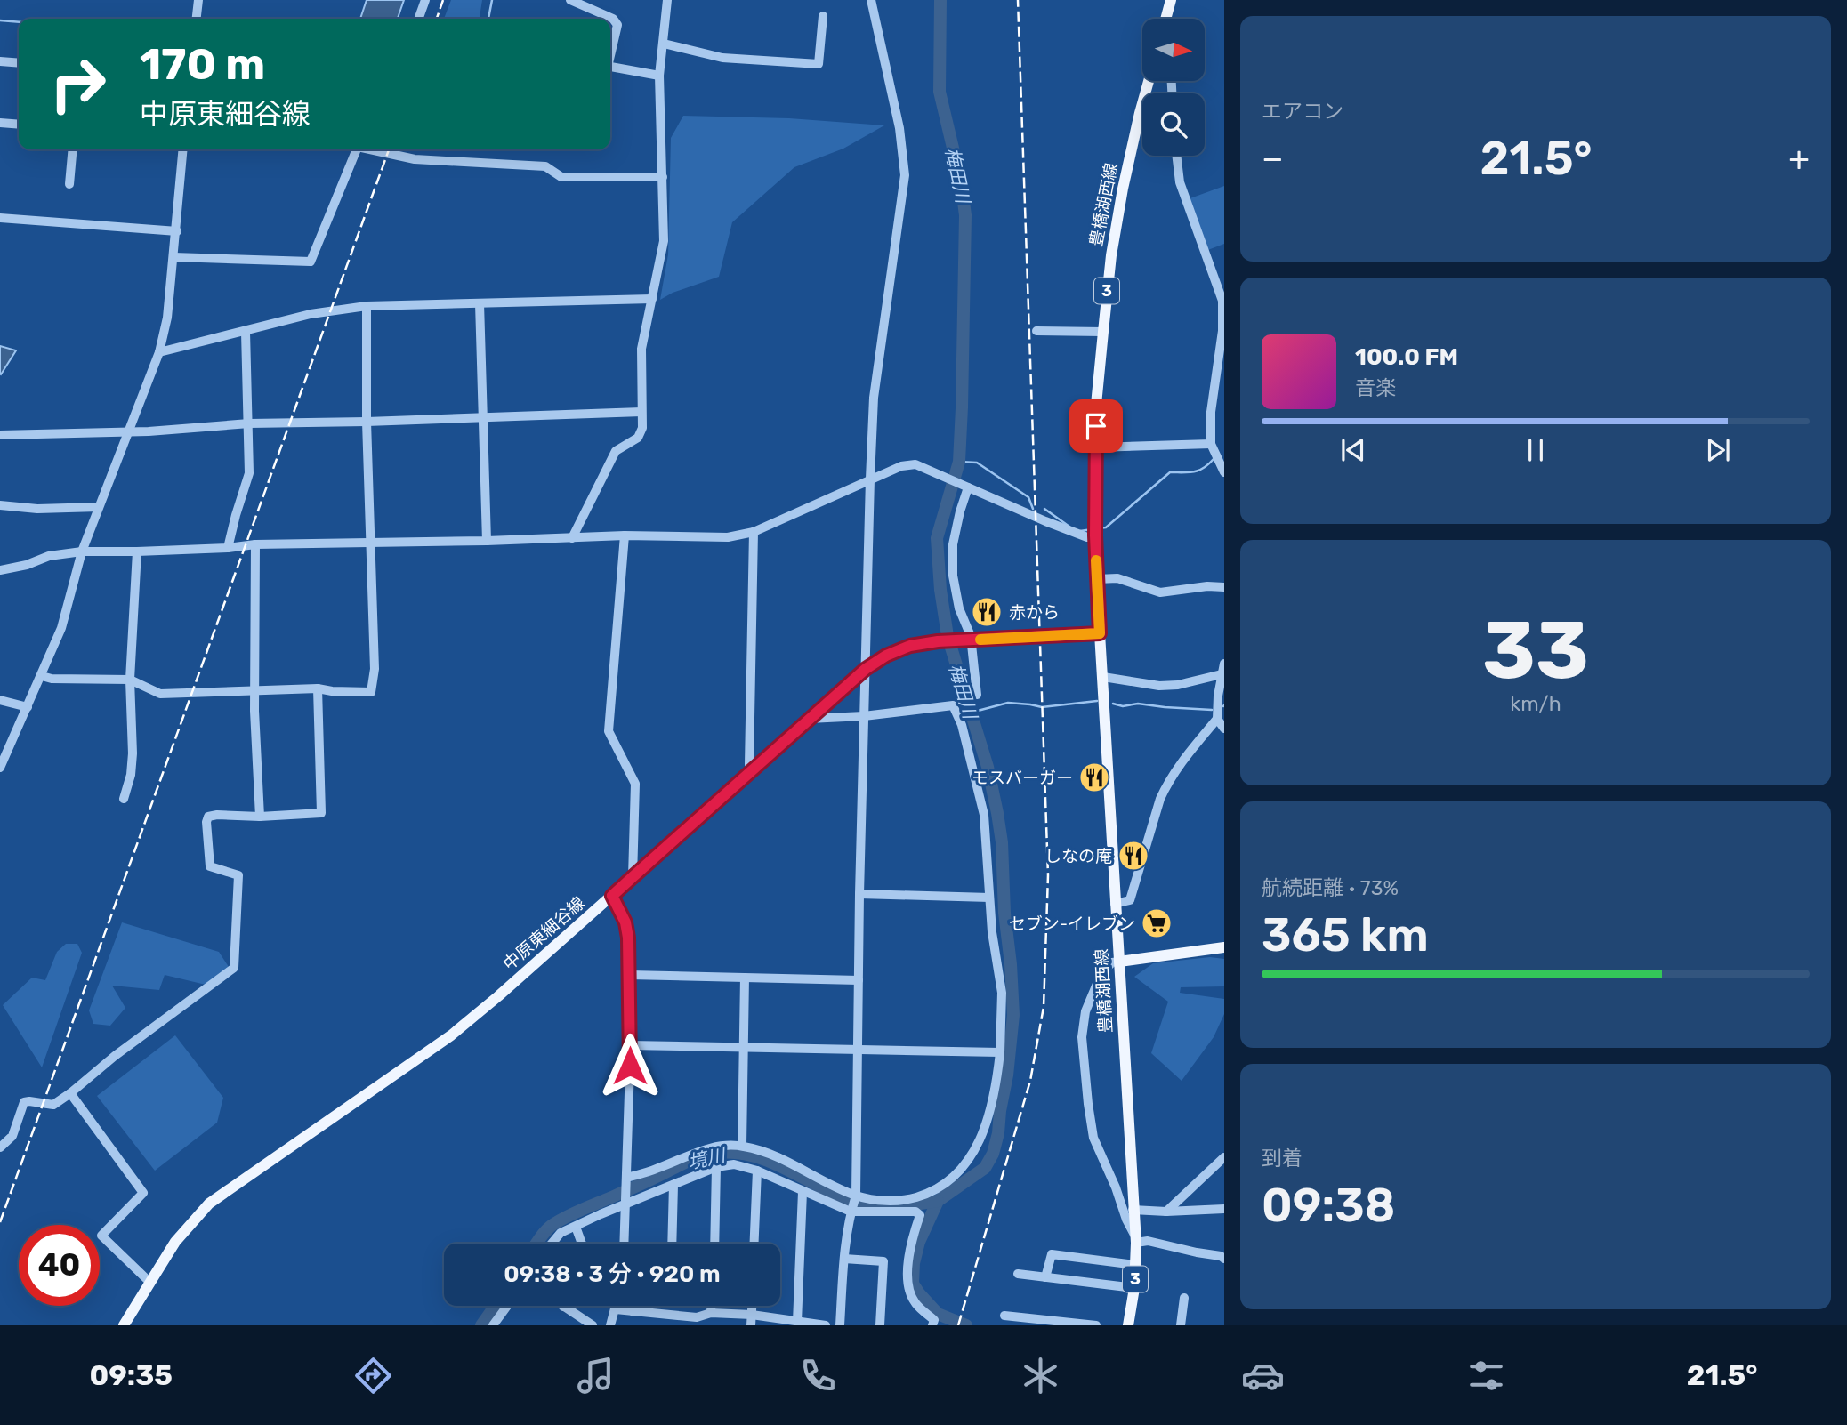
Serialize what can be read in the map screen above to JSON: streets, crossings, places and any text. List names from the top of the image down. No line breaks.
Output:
{"streets":{"main road":["豊橋湖西線","3","中原東細谷線"]},"crossings":[["豊橋湖西線","中原東細谷線"]],"water":["梅田川","境川"],"places":{"restaurant":["赤から","モスバーガー","しなの庵"],"supermarket":["セブン-イレブン"]},"north":"right","page":{"tile":["エアコン",["33","km/h"],["航続距離 · 73%","365 km"],["到着","09:38"]],"turn":["170 m","中原東細谷線"],"heat":["−","21.5°","+"],"song":["100.0 FM","音楽"],"limit":"40","trip":"09:38 · 3 分 · 920 m","tabs":["09:35","21.5°"]}}
